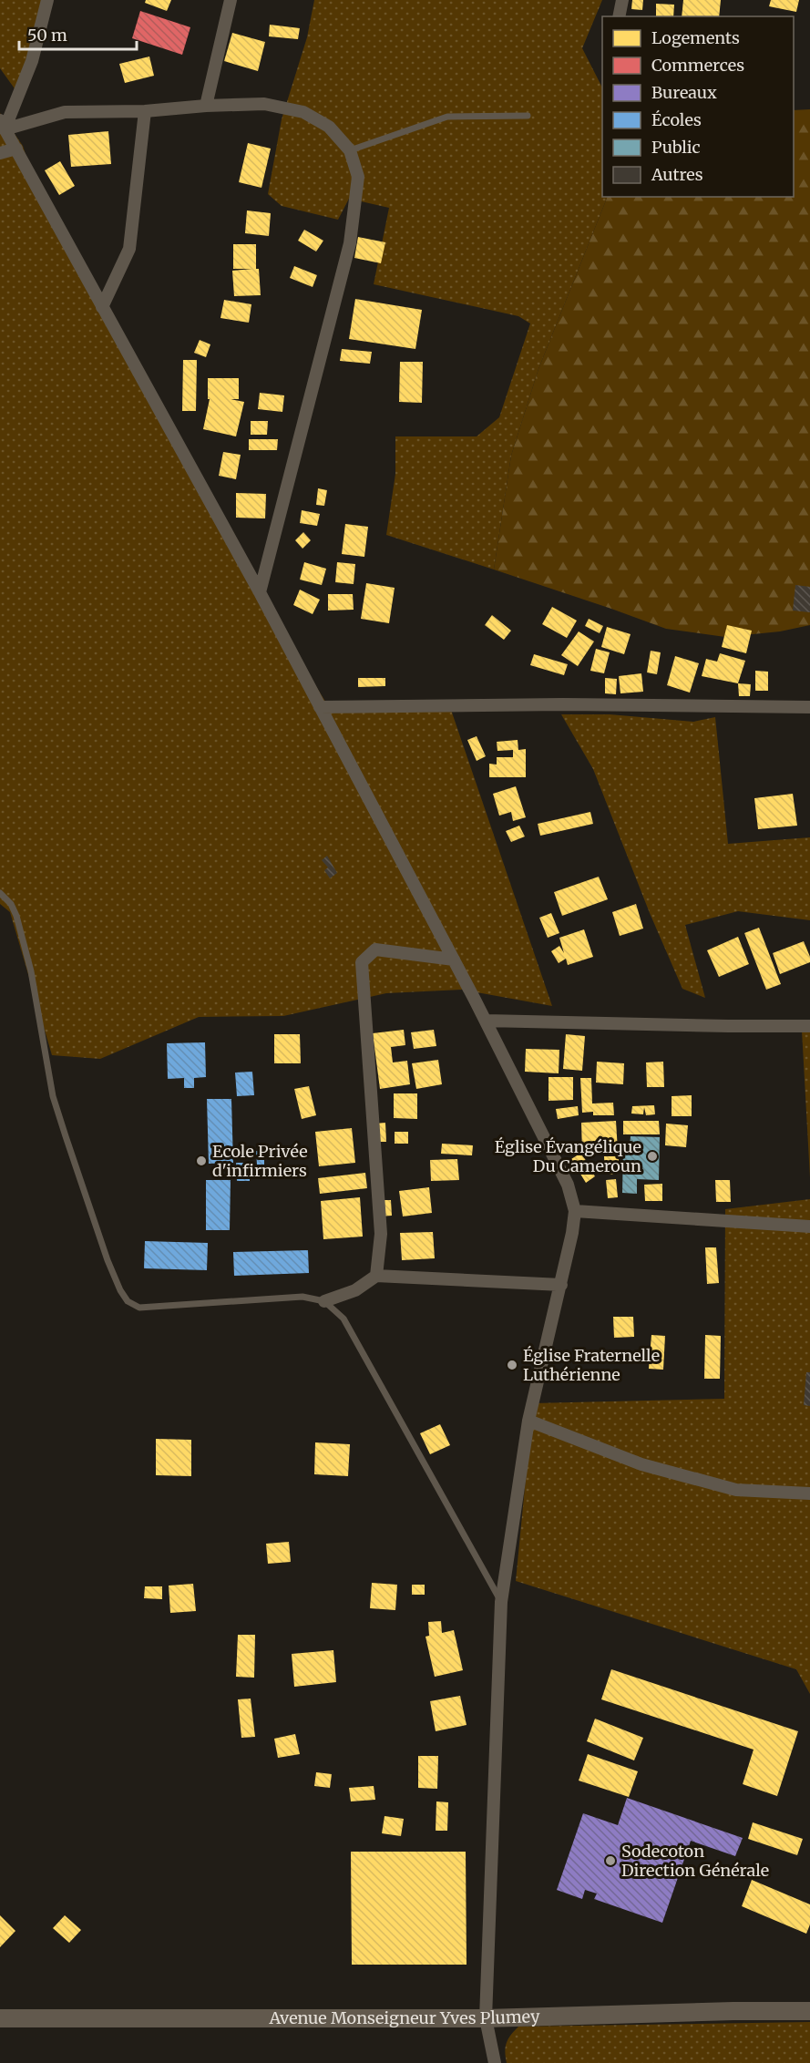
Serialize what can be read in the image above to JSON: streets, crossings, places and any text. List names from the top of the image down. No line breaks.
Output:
{"streets":{"main road":["Avenue Monseigneur Yves Plumey"]},"places":["Église Évangélique Du Cameroun","Ecole Privée d'infirmiers","Église Fraternelle Luthérienne","Sodecoton Direction Générale"],"legend":["Logements","Commerces","Bureaux","Écoles","Public","Autres"],"scale_bar":"50 m"}
